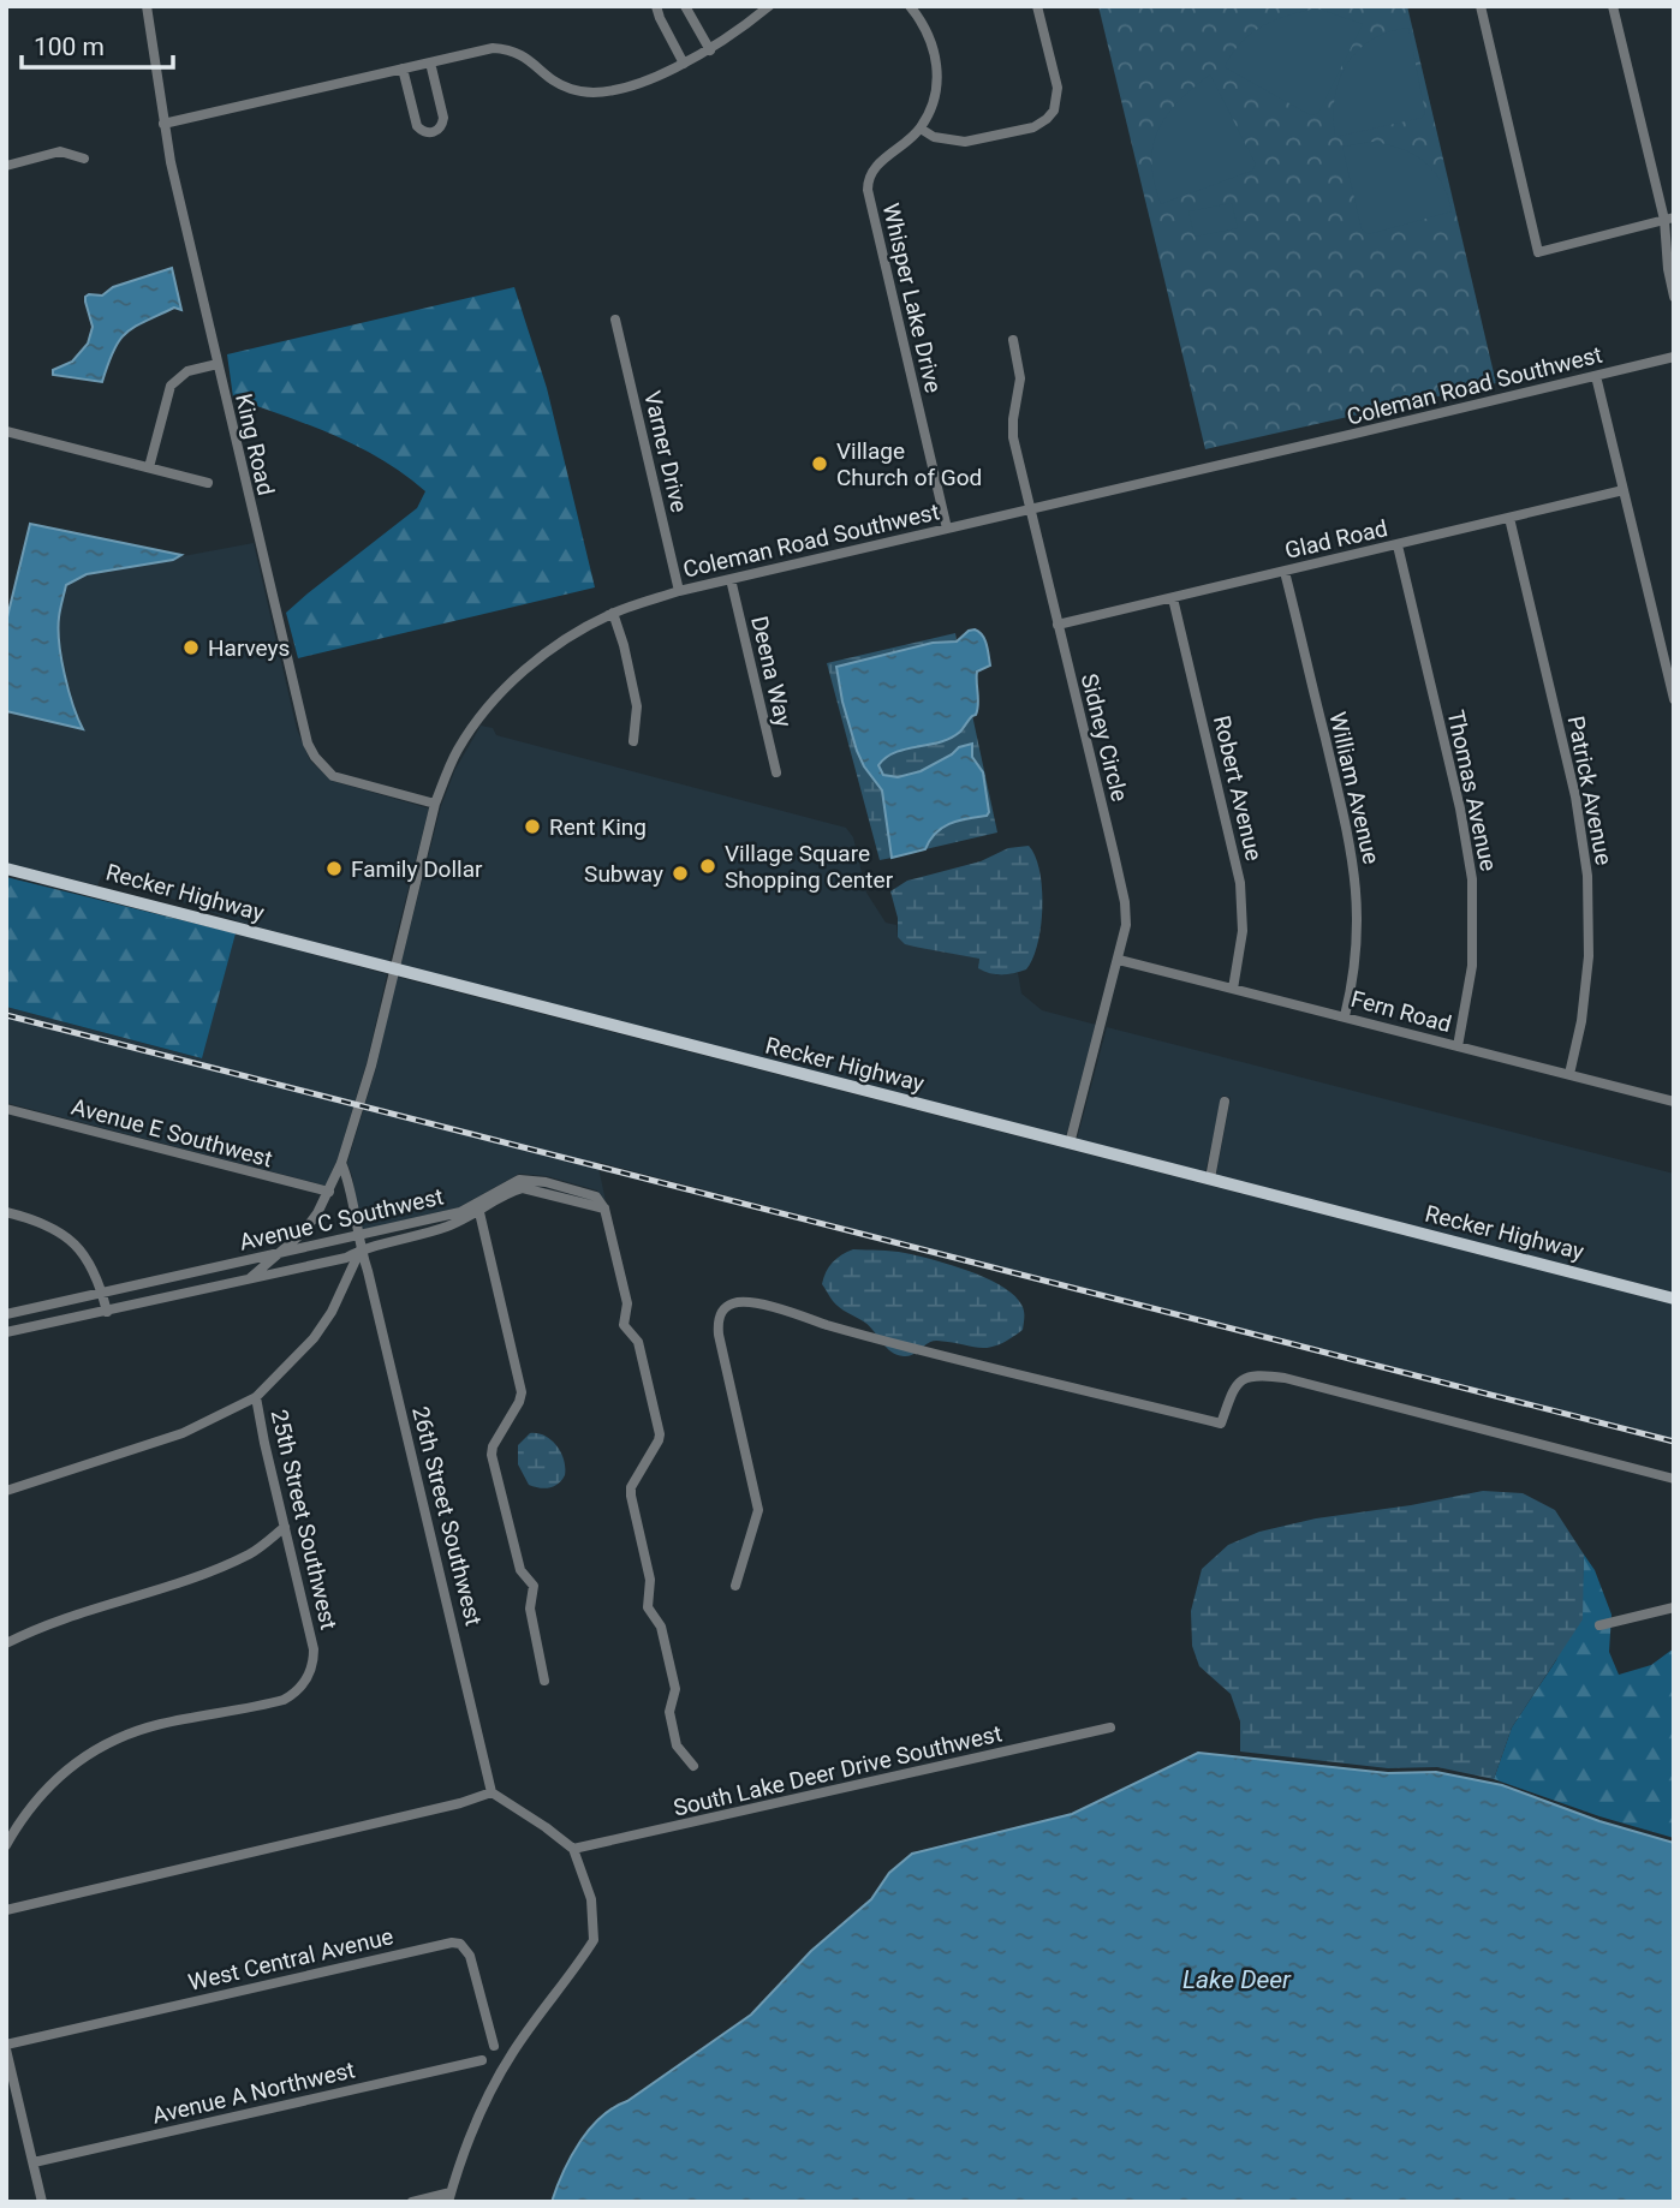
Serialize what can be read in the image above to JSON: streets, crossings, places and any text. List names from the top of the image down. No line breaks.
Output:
{"streets":{"main road":["Recker Highway"],"street":["Whisper Lake Drive","Coleman Road Southwest","King Road","Varner Drive","Glad Road","Deena Way","Sidney Circle","Robert Avenue","William Avenue","Thomas Avenue","Patrick Avenue","Fern Road","Avenue E Southwest","Avenue C Southwest","26th Street Southwest","25th Street Southwest","South Lake Deer Drive Southwest","West Central Avenue","Avenue A Northwest"]},"crossings":[["Whisper Lake Drive","Coleman Road Southwest"],["Coleman Road Southwest","King Road"],["Coleman Road Southwest","Varner Drive"],["Coleman Road Southwest","Deena Way"],["Coleman Road Southwest","Sidney Circle"],["Coleman Road Southwest","Recker Highway"],["Coleman Road Southwest","Avenue E Southwest"],["Coleman Road Southwest","Avenue C Southwest"],["Glad Road","Sidney Circle"],["Glad Road","Robert Avenue"],["Glad Road","William Avenue"],["Glad Road","Thomas Avenue"],["Glad Road","Patrick Avenue"],["Sidney Circle","Recker Highway"],["Sidney Circle","Fern Road"],["Robert Avenue","Fern Road"],["William Avenue","Fern Road"],["Thomas Avenue","Fern Road"],["Patrick Avenue","Fern Road"],["Avenue C Southwest","26th Street Southwest"]],"water":["Lake Deer"],"places":["Village Church of God","Harveys","Rent King","Village Square Shopping Center","Family Dollar","Subway"],"scale_bar":"100 m"}
